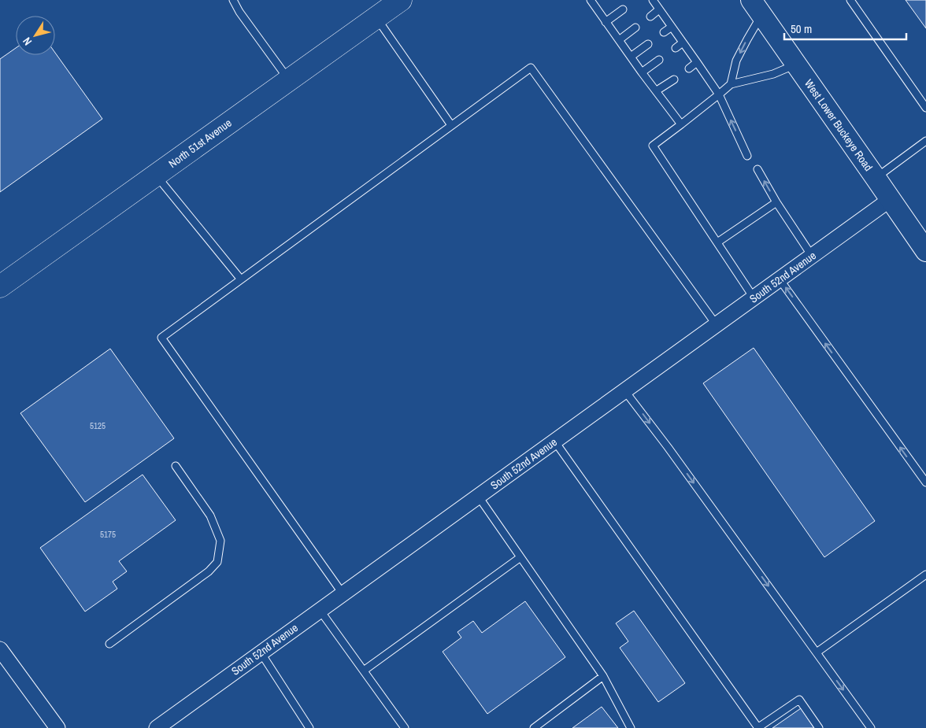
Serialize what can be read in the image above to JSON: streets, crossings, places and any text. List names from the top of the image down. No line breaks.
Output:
{"streets":{"main road":["West Lower Buckeye Road","North 51st Avenue"],"street":["South 52nd Avenue"]},"crossings":[["West Lower Buckeye Road","South 52nd Avenue"]],"house_numbers":["5125","5175"],"scale_bar":"50 m","north":"bottom left"}
